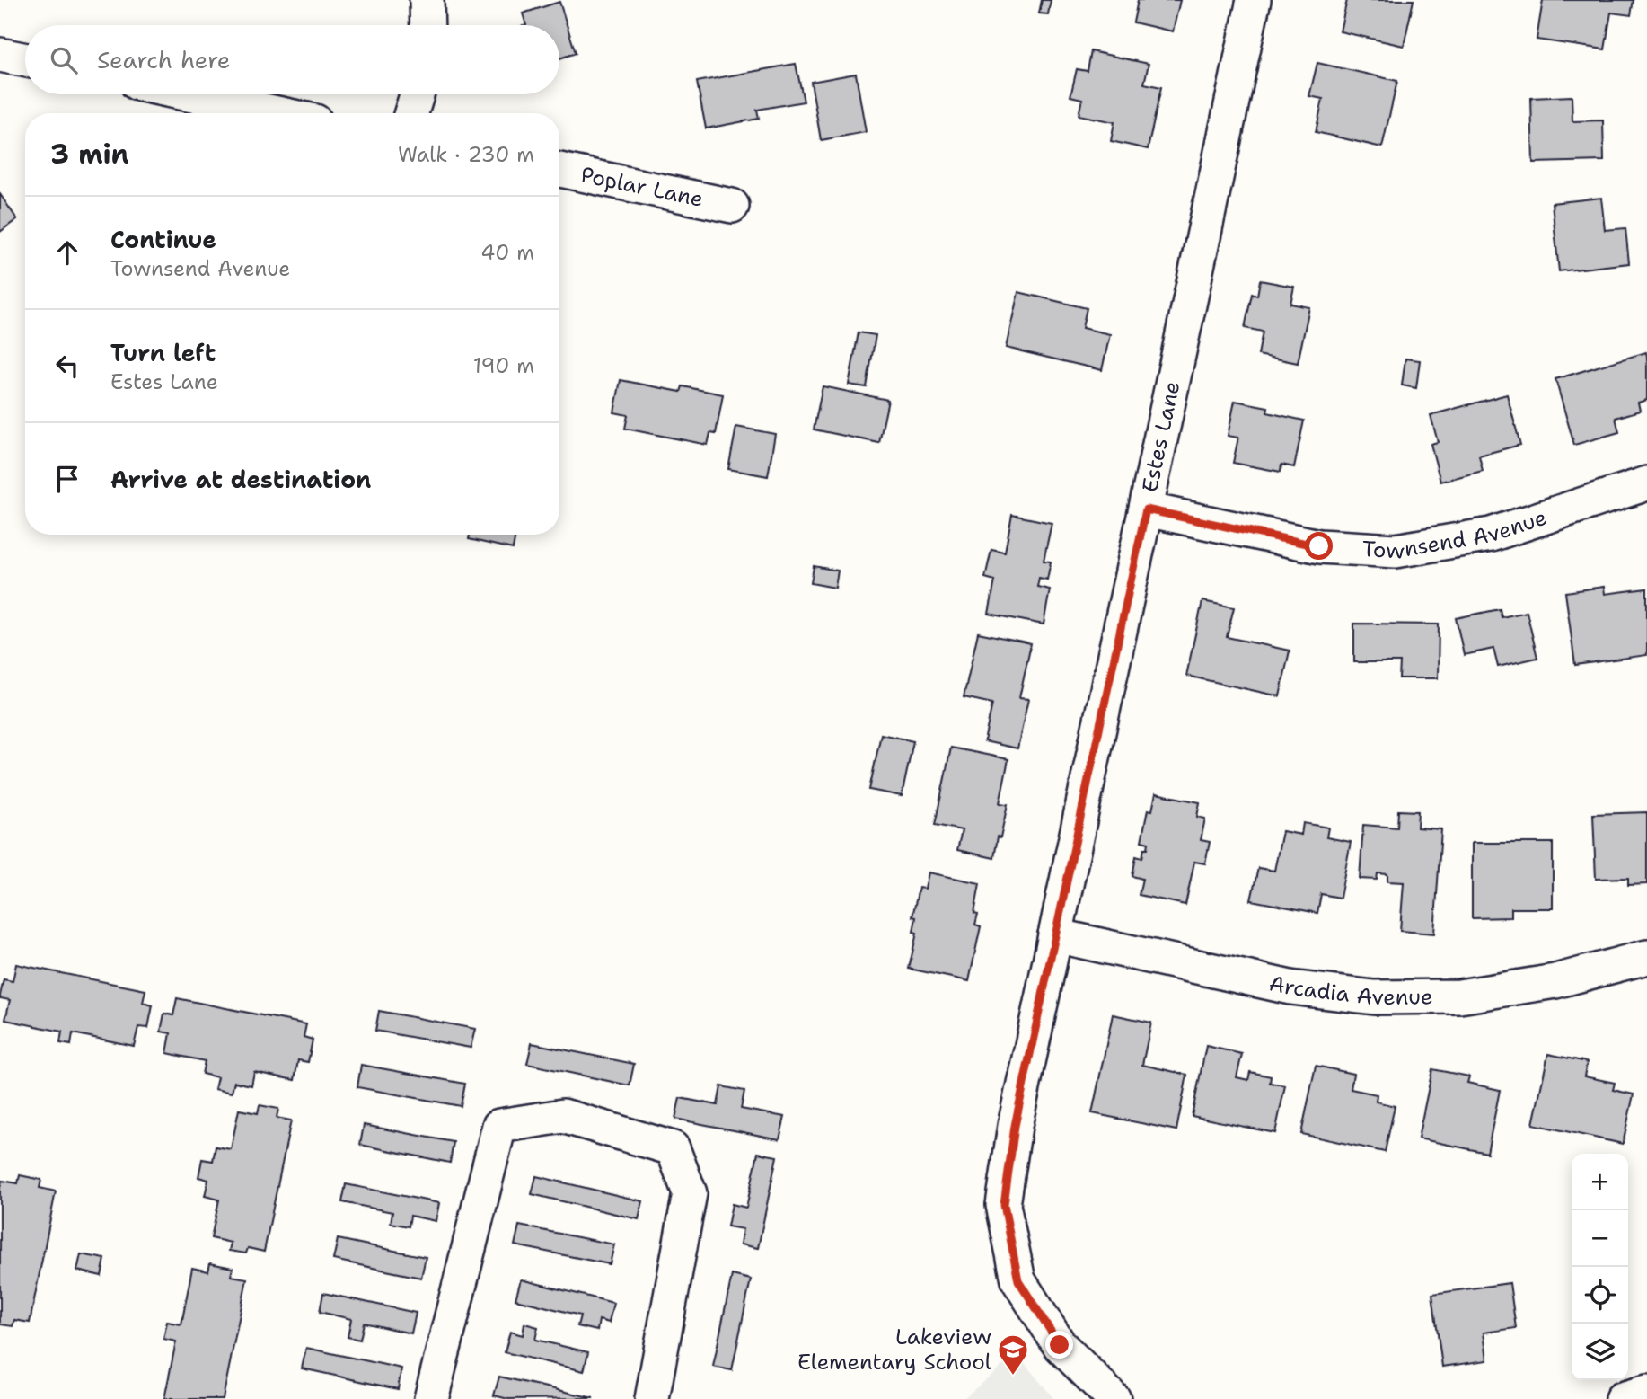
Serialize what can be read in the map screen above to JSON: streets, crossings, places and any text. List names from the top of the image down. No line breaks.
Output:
{"streets":{"street":["Poplar Lane","Estes Lane","Townsend Avenue","Arcadia Avenue"]},"crossings":[["Estes Lane","Townsend Avenue"],["Estes Lane","Arcadia Avenue"]],"places":{"school or university":["Lakeview Elementary School"]},"page":{"search":"Search here","heading":["3 min","Walk · 230 m"],"list":[["Continue","Townsend Avenue","40 m"],["Turn left","Estes Lane","190 m"],"Arrive at destination"],"map_buttons":["+","−"]}}
